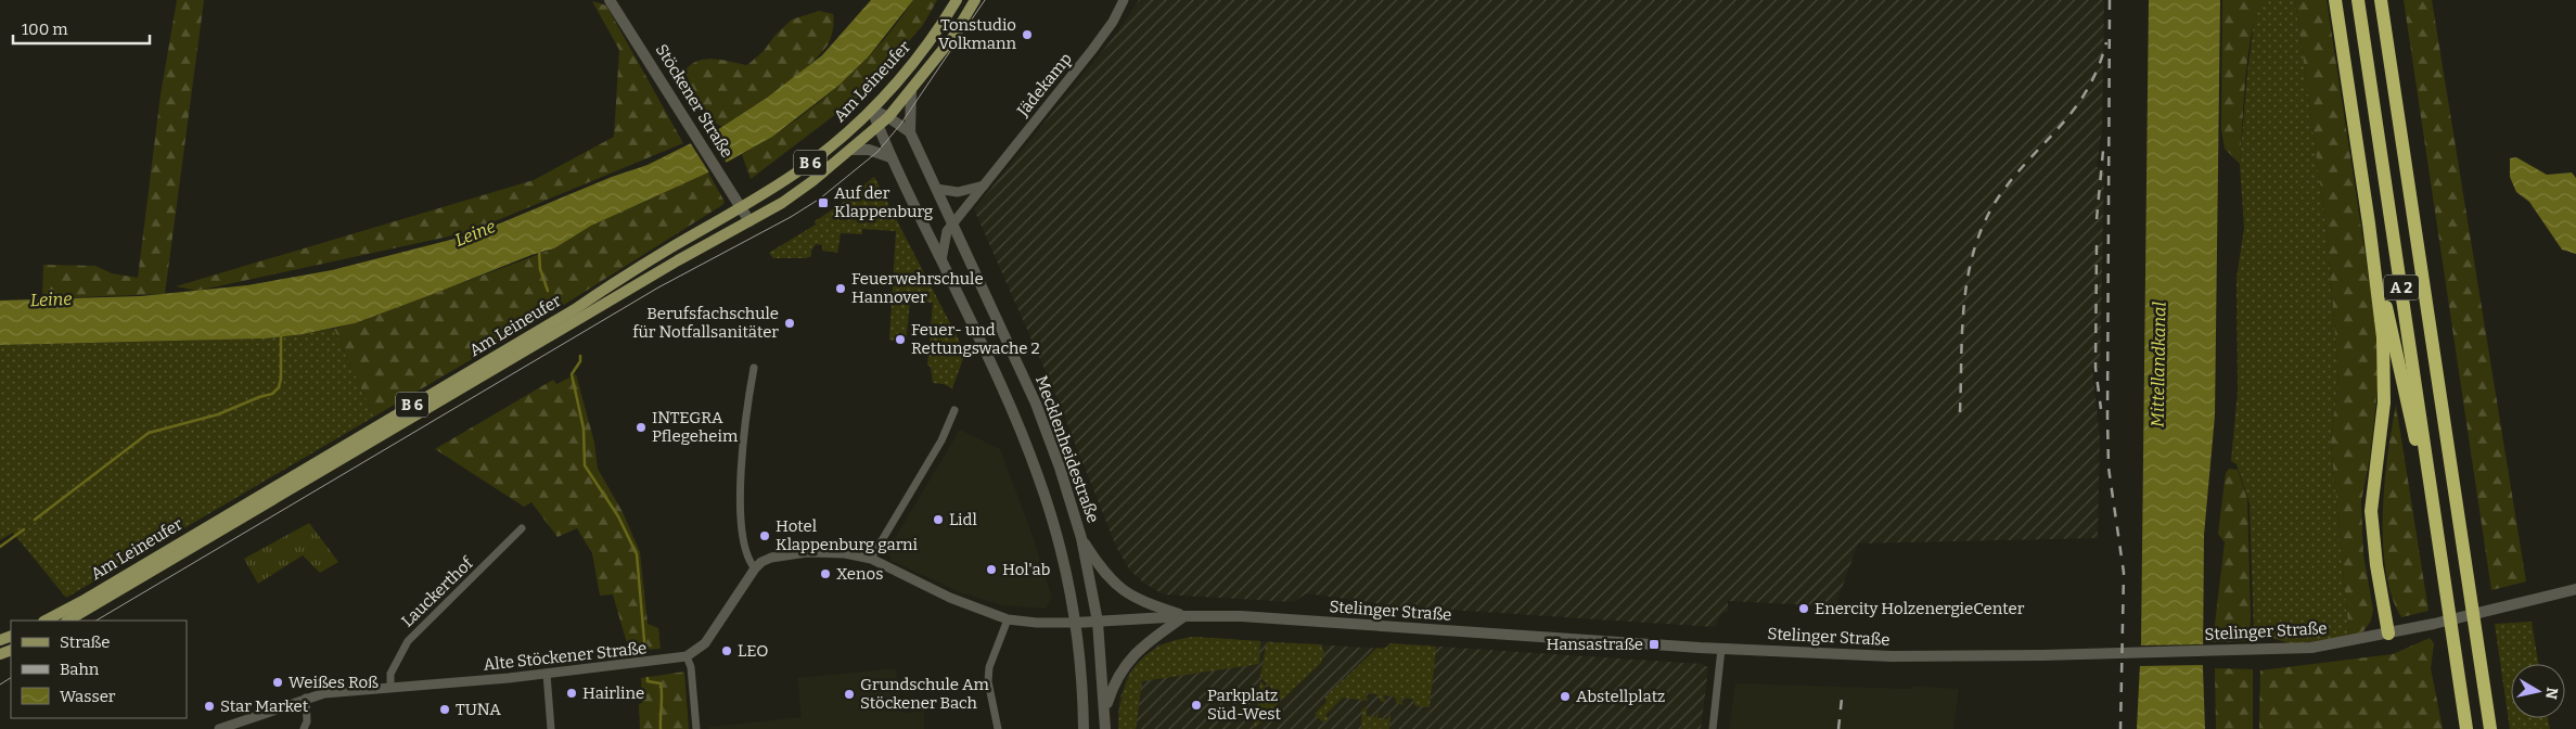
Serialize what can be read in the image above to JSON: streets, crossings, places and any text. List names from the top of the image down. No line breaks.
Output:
{"streets":{"highway":["A 2"],"main road":["Am Leineufer","Stöckener Straße","B 6","Mecklenheidestraße","Stelinger Straße"],"street":["Jädekamp","Lauckerthof","Alte Stöckener Straße"]},"crossings":[["Am Leineufer","Stöckener Straße"],["Jädekamp","Mecklenheidestraße"],["Mecklenheidestraße","Stelinger Straße"],["Lauckerthof","Alte Stöckener Straße"]],"water":["Leine","Mittellandkanal"],"places":{"other":["Tonstudio Volkmann","Feuerwehrschule Hannover","Berufsfachschule für Notfallsanitäter","Feuer- und Rettungswache 2","INTEGRA Pflegeheim","Lidl","Hotel Klappenburg garni","Hol'ab","Xenos","Enercity HolzenergieCenter","LEO","Weißes Roß","Hairline","Grundschule Am Stöckener Bach","Abstellplatz","Parkplatz Süd-West","Star Market","TUNA"],"transit":["Auf der Klappenburg","Hansastraße"]},"legend":["Straße","Bahn","Wasser"],"scale_bar":"100 m","north":"right"}
